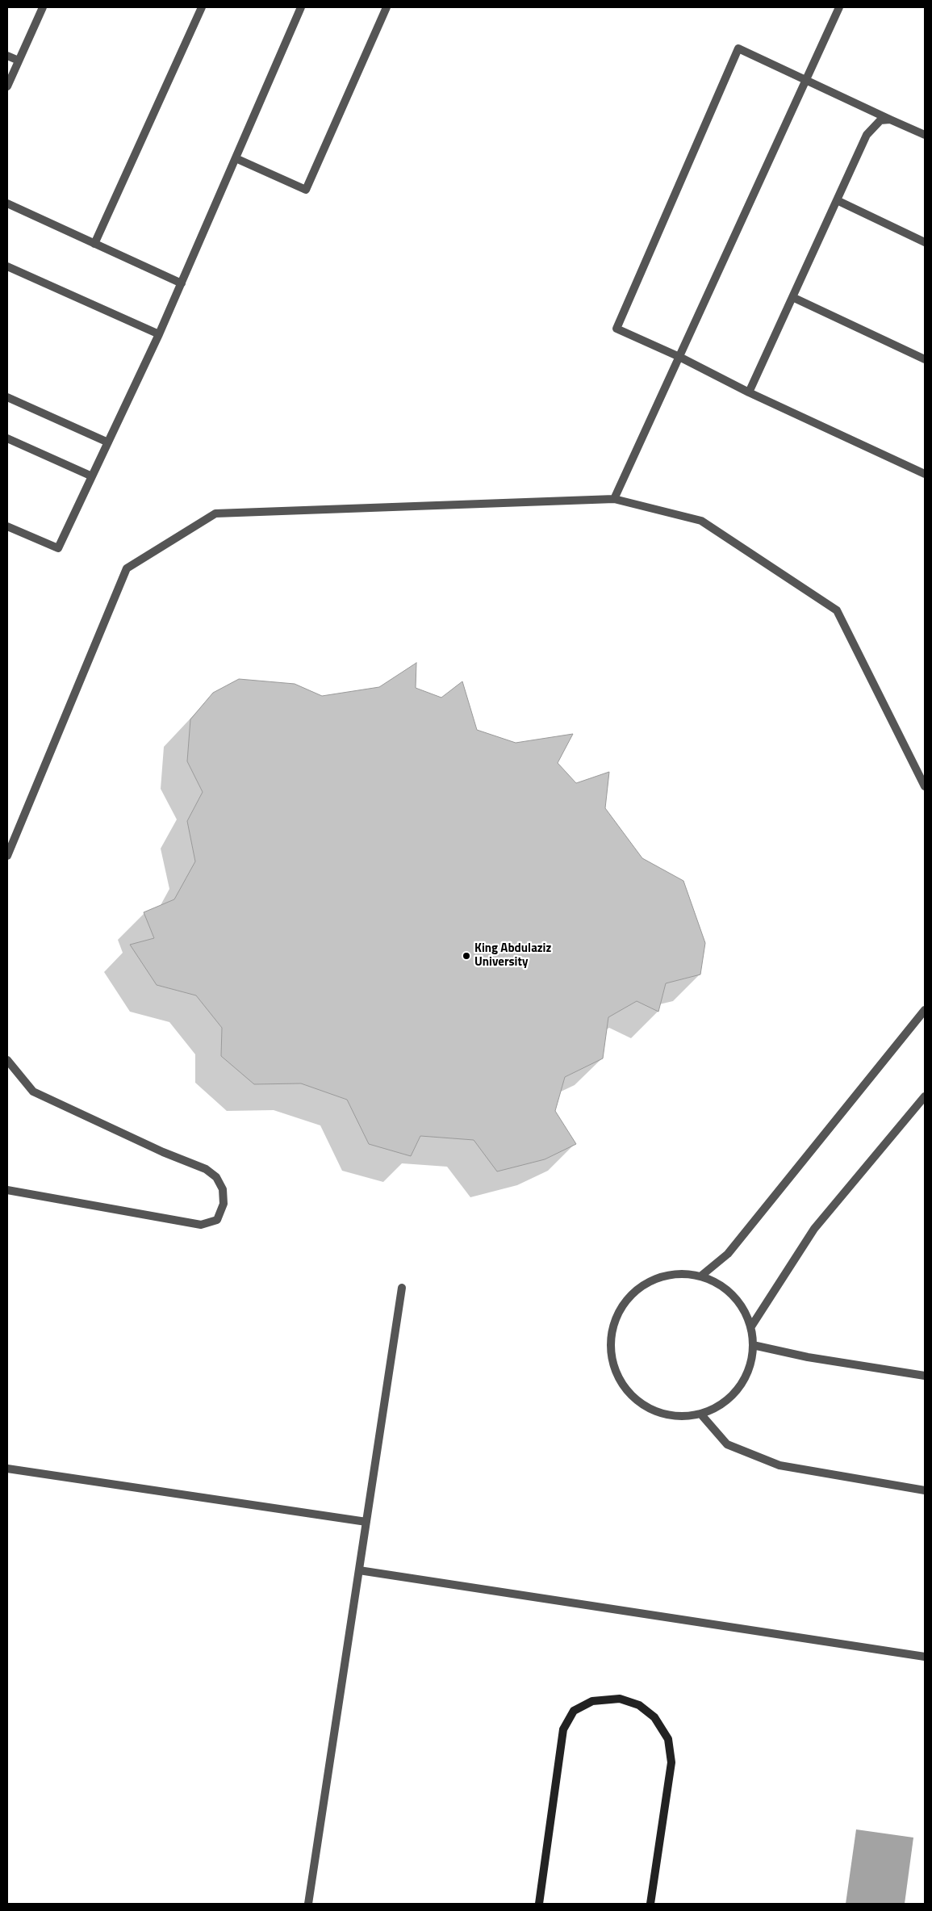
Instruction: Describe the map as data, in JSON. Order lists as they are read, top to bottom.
{
  "places": ["King Abdulaziz University"]
}
